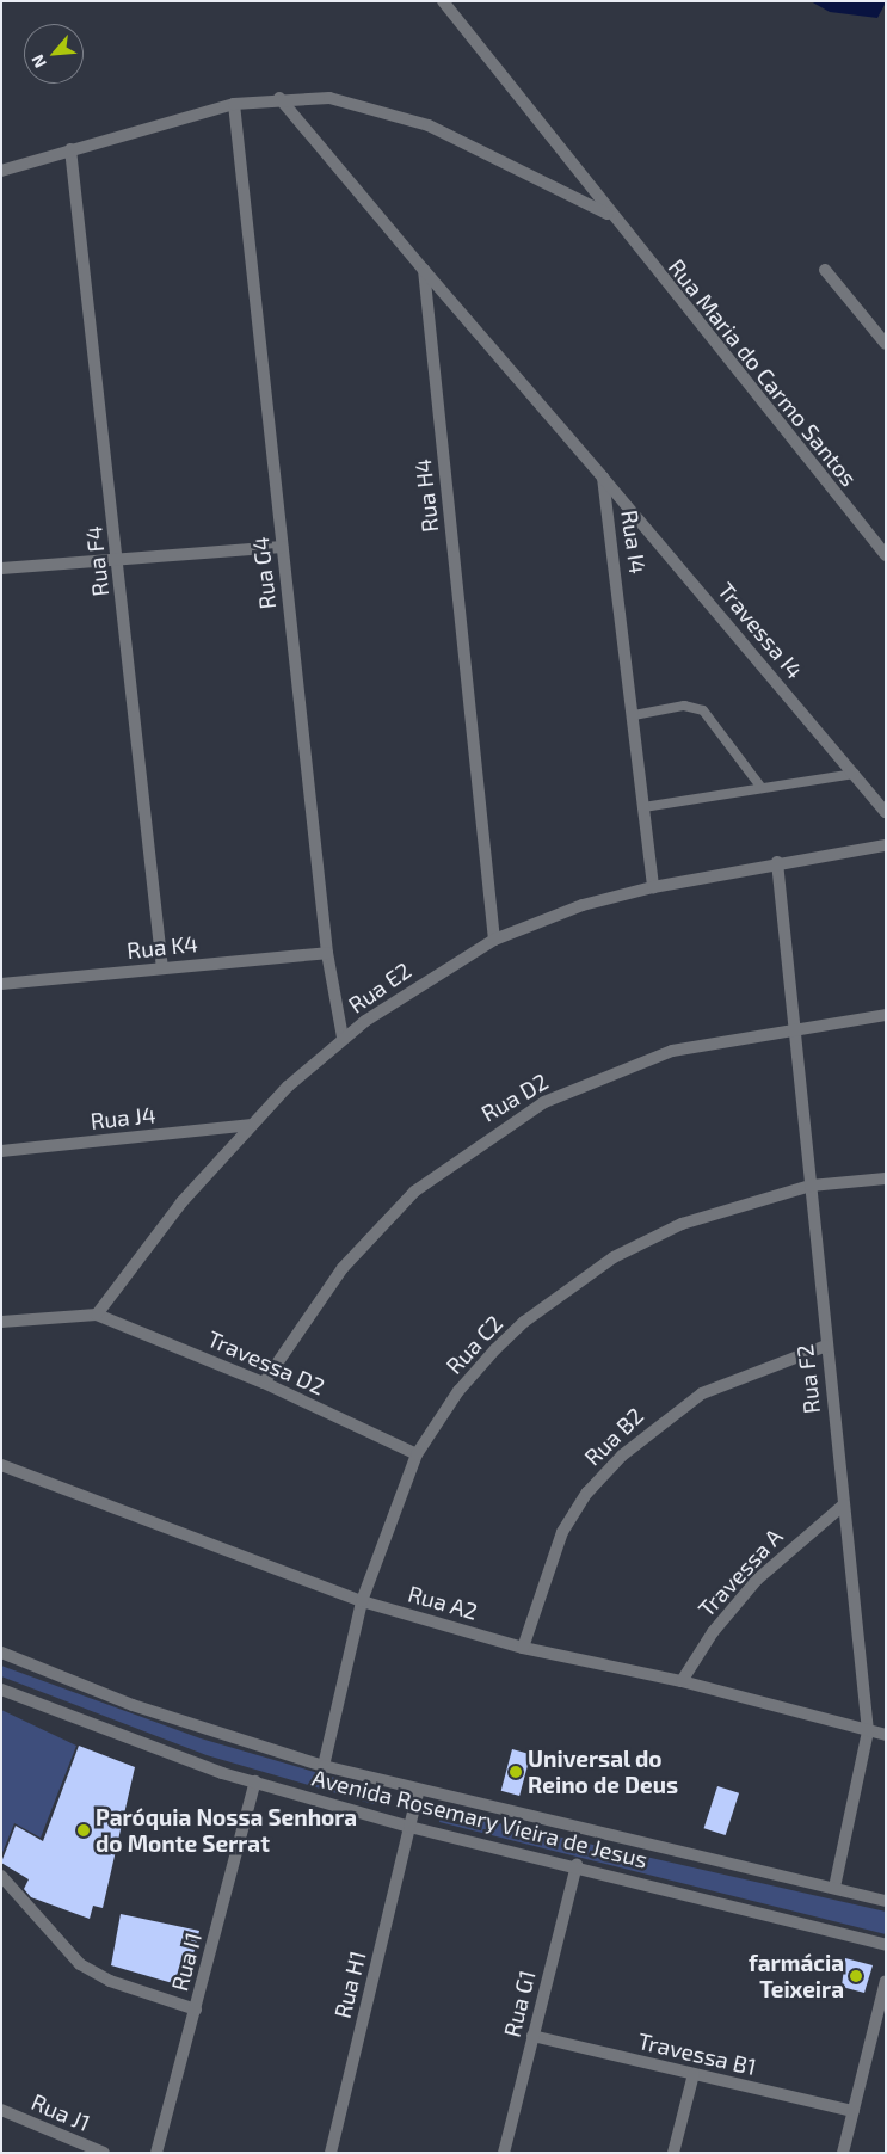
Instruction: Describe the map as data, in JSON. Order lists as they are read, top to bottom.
{
  "streets": {
    "street": [
      "Rua Maria do Carmo Santos",
      "Rua H4",
      "Rua I4",
      "Rua F4",
      "Rua G4",
      "Travessa I4",
      "Rua K4",
      "Rua E2",
      "Rua D2",
      "Rua J4",
      "Rua C2",
      "Travessa D2",
      "Rua F2",
      "Rua B2",
      "Travessa A",
      "Rua A2",
      "Avenida Rosemary Vieira de Jesus",
      "Rua I1",
      "Rua H1",
      "Rua G1",
      "Travessa B1",
      "Rua J1"
    ]
  },
  "crossings": [
    ["Rua Maria do Carmo Santos", "Rua F4"],
    ["Rua Maria do Carmo Santos", "Rua G4"],
    ["Rua H4", "Rua E2"],
    ["Rua I4", "Travessa I4"],
    ["Rua I4", "Rua E2"],
    ["Rua F4", "Rua K4"],
    ["Rua G4", "Rua K4"],
    ["Rua G4", "Rua E2"],
    ["Rua E2", "Rua J4"],
    ["Rua E2", "Travessa D2"],
    ["Rua E2", "Rua F2"],
    ["Rua D2", "Travessa D2"],
    ["Rua D2", "Rua F2"],
    ["Rua C2", "Travessa D2"],
    ["Rua C2", "Rua F2"],
    ["Rua C2", "Rua A2"],
    ["Rua C2", "Avenida Rosemary Vieira de Jesus"],
    ["Rua F2", "Rua B2"],
    ["Rua F2", "Travessa A"],
    ["Rua F2", "Rua A2"],
    ["Rua F2", "Avenida Rosemary Vieira de Jesus"],
    ["Rua B2", "Rua A2"],
    ["Travessa A", "Rua A2"],
    ["Avenida Rosemary Vieira de Jesus", "Rua I1"],
    ["Avenida Rosemary Vieira de Jesus", "Rua H1"],
    ["Avenida Rosemary Vieira de Jesus", "Rua G1"],
    ["Rua G1", "Travessa B1"]
  ],
  "places": ["Universal do Reino de Deus", "Paróquia Nossa Senhora do Monte Serrat", "farmácia Teixeira"],
  "north": "bottom left"
}
